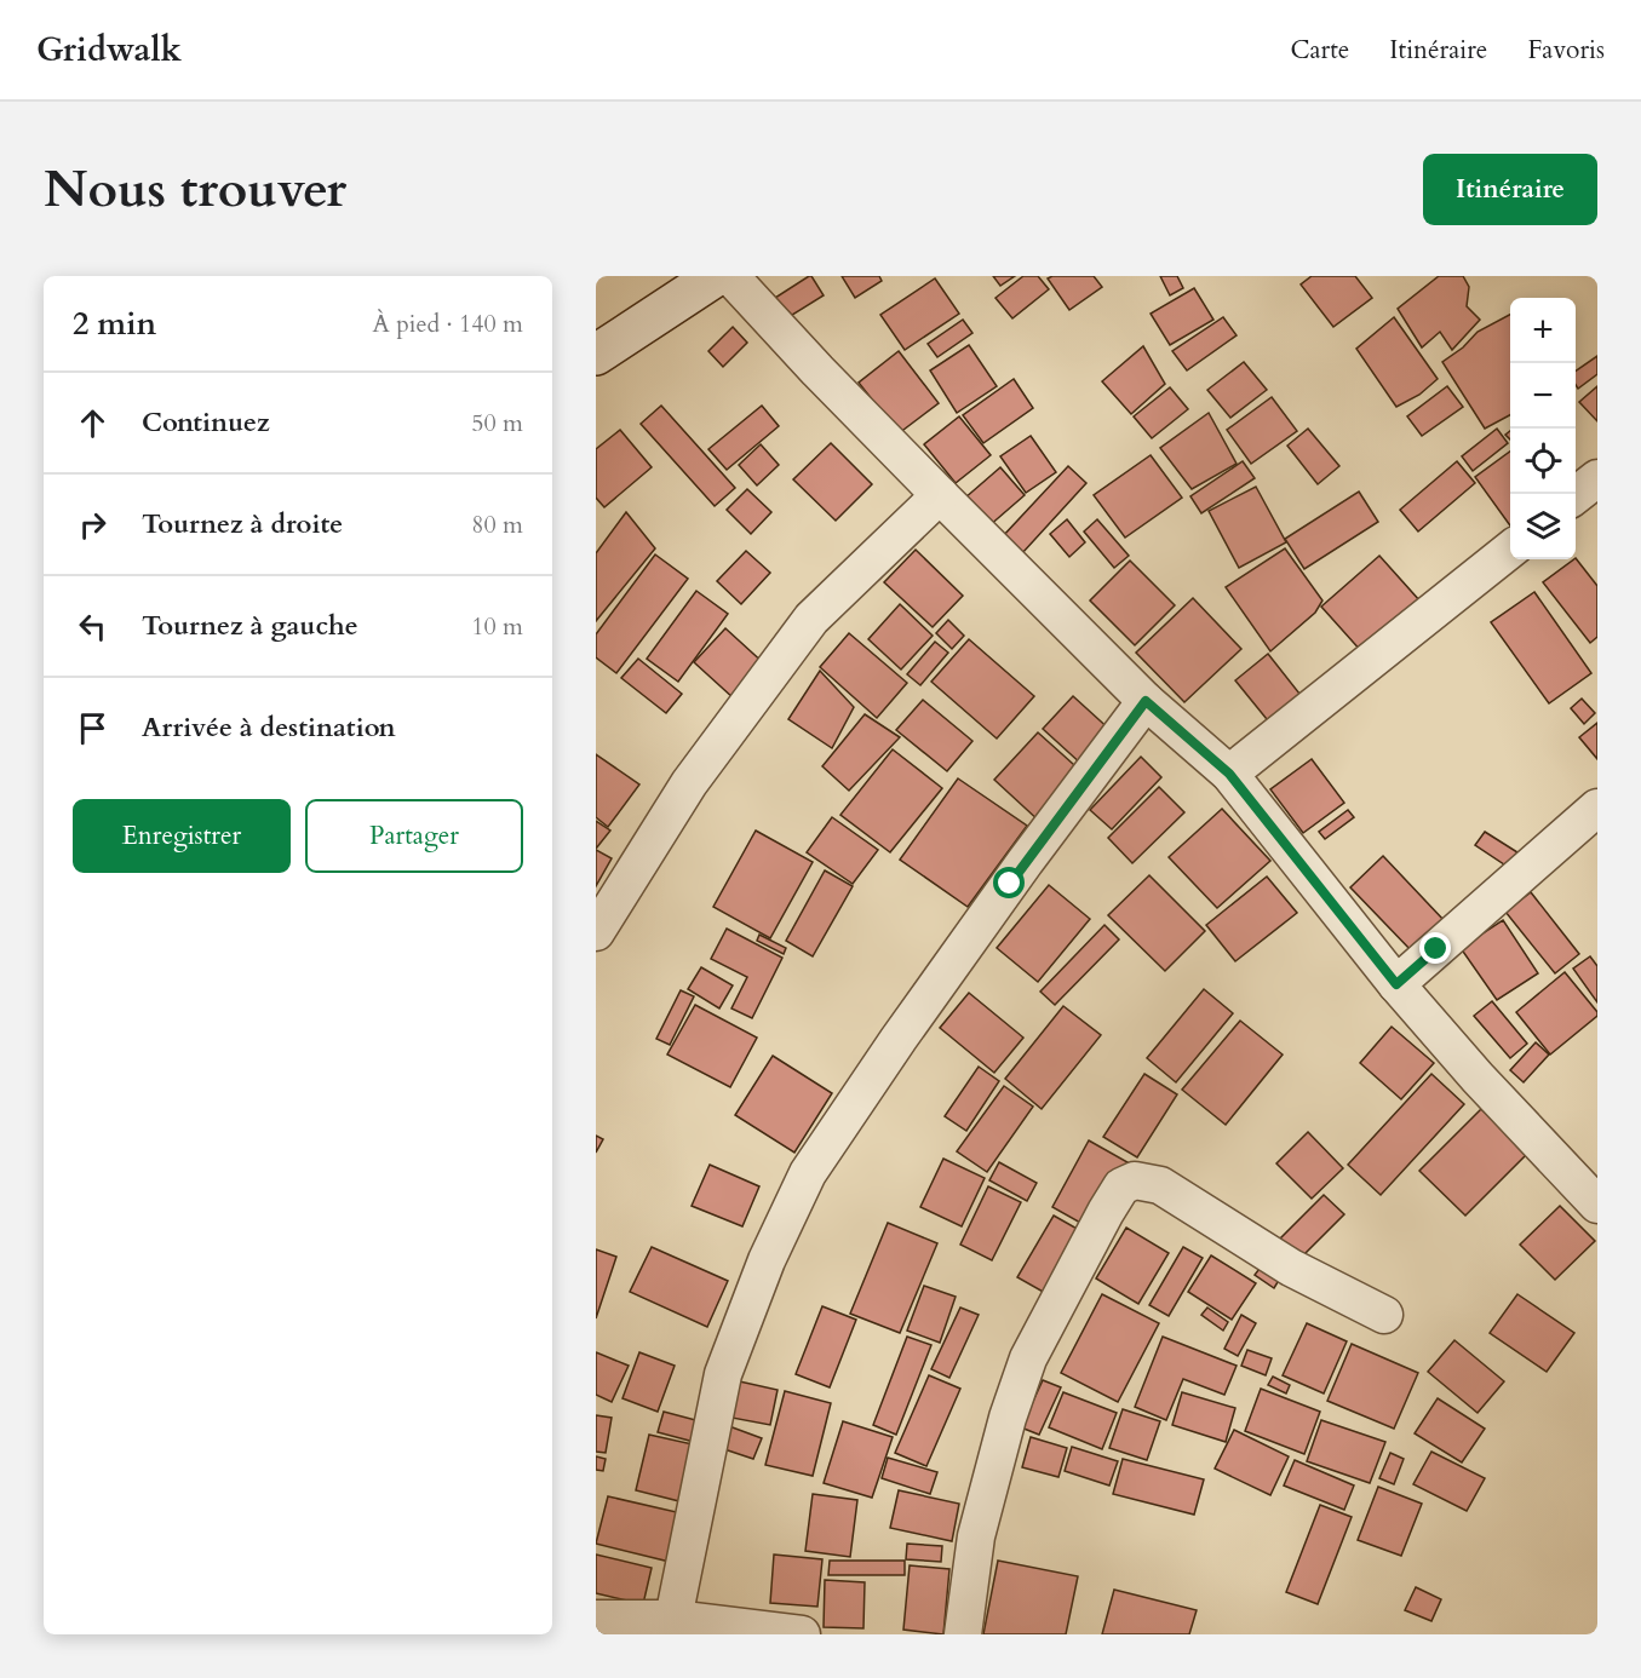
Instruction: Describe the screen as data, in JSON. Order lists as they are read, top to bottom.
{
  "page": {
    "header": "Gridwalk",
    "nav": ["Carte", "Itinéraire", "Favoris"],
    "buttons": [
      "Itinéraire",
      ["Enregistrer", "Partager"]
    ],
    "title": "Nous trouver",
    "heading": ["2 min", "À pied · 140 m"],
    "map_buttons": ["+", "−"],
    "list": [
      ["Continuez", "50 m"],
      ["Tournez à droite", "80 m"],
      ["Tournez à gauche", "10 m"],
      "Arrivée à destination"
    ]
  }
}
